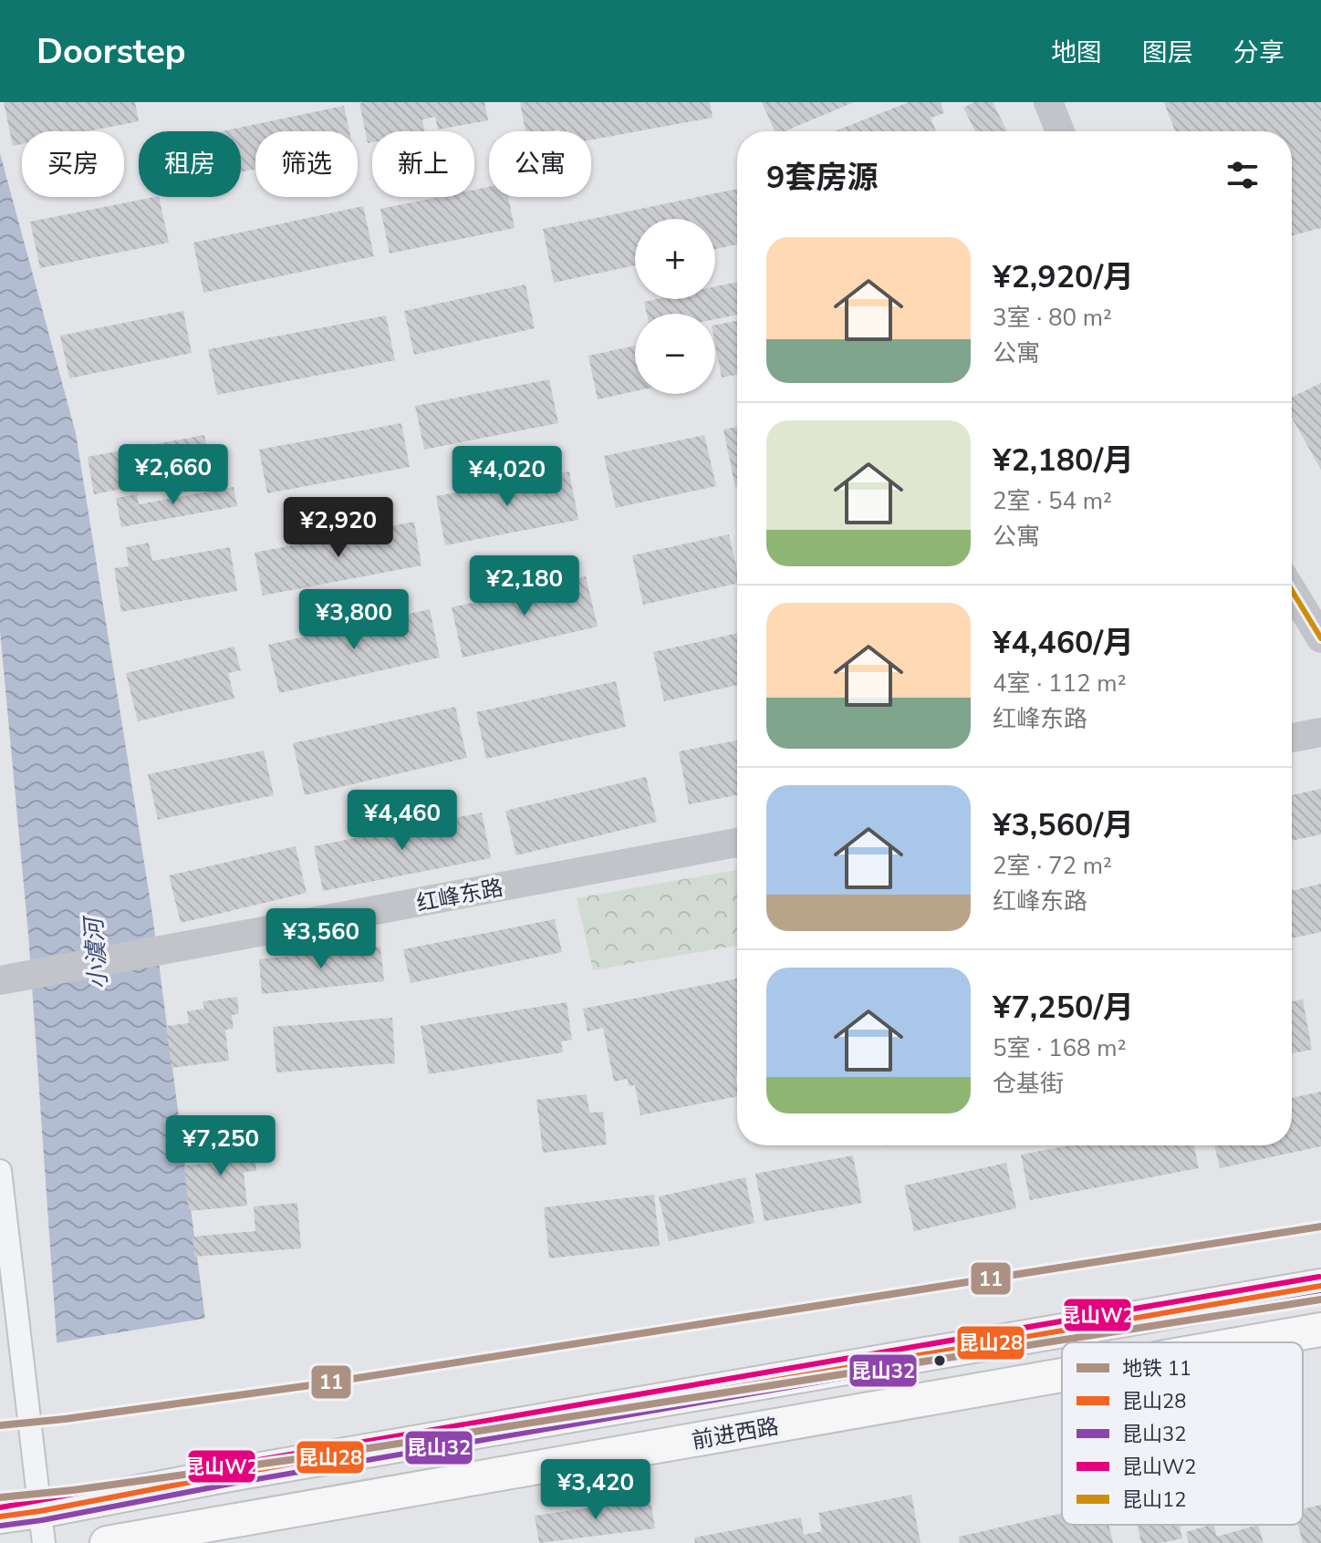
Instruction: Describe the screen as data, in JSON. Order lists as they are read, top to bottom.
{
  "streets": {
    "main road": ["前进西路"],
    "street": ["红峰东路"]
  },
  "water": ["小澞河"],
  "lines": [
    "transit line 昆山12",
    "metro line 11",
    "transit line 昆山W2",
    "transit line 昆山28",
    "transit line 昆山32"
  ],
  "legend": [
    "地铁 11",
    "昆山28",
    "昆山32",
    "昆山W2",
    "昆山12"
  ],
  "page": {
    "header": "Doorstep",
    "nav": ["地图", "图层", "分享"],
    "chip": [
      "买房",
      "租房",
      "筛选",
      "新上",
      "公寓"
    ],
    "heading": "9套房源",
    "map_buttons": ["+", "−"],
    "list": [
      {
        "name": "¥2,920/月",
        "note": "3室 · 80 m² · 公寓"
      },
      {
        "name": "¥2,180/月",
        "note": "2室 · 54 m² · 公寓"
      },
      {
        "name": "¥4,460/月",
        "note": "4室 · 112 m² · 红峰东路"
      },
      {
        "name": "¥3,560/月",
        "note": "2室 · 72 m² · 红峰东路"
      },
      {
        "name": "¥7,250/月",
        "note": "5室 · 168 m² · 仓基街"
      }
    ],
    "price": [
      "¥2,660",
      "¥4,020",
      "¥2,920",
      "¥2,180",
      "¥3,800",
      "¥4,460",
      "¥3,560",
      "¥7,250",
      "¥3,420"
    ]
  }
}
